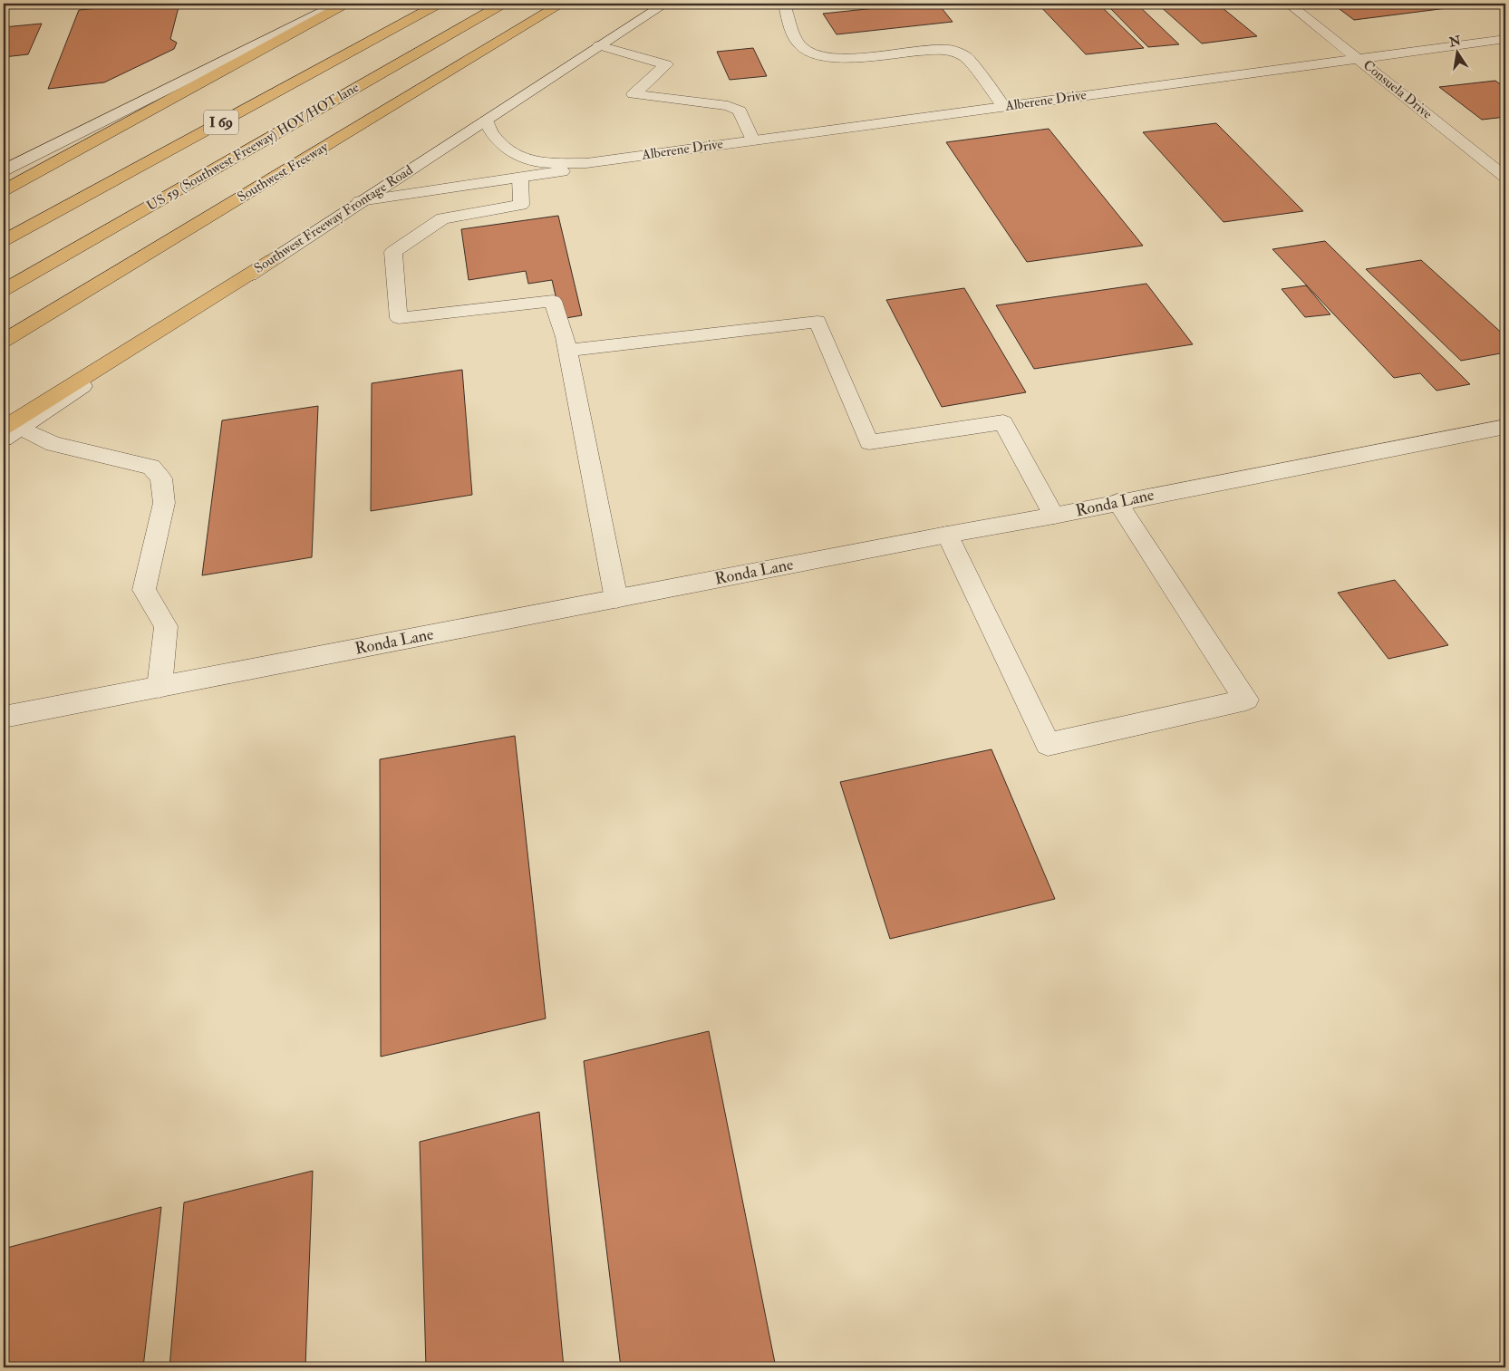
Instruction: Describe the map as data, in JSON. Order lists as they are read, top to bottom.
{
  "streets": {
    "highway": ["I 69", "US 59 (Southwest Freeway) HOV/HOT lane", "Southwest Freeway"],
    "street": [
      "Consuela Drive",
      "Alberene Drive",
      "Southwest Freeway Frontage Road",
      "Ronda Lane"
    ]
  },
  "crossings": [
    ["Consuela Drive", "Alberene Drive"],
    ["Alberene Drive", "Southwest Freeway Frontage Road"]
  ],
  "north": "top"
}
